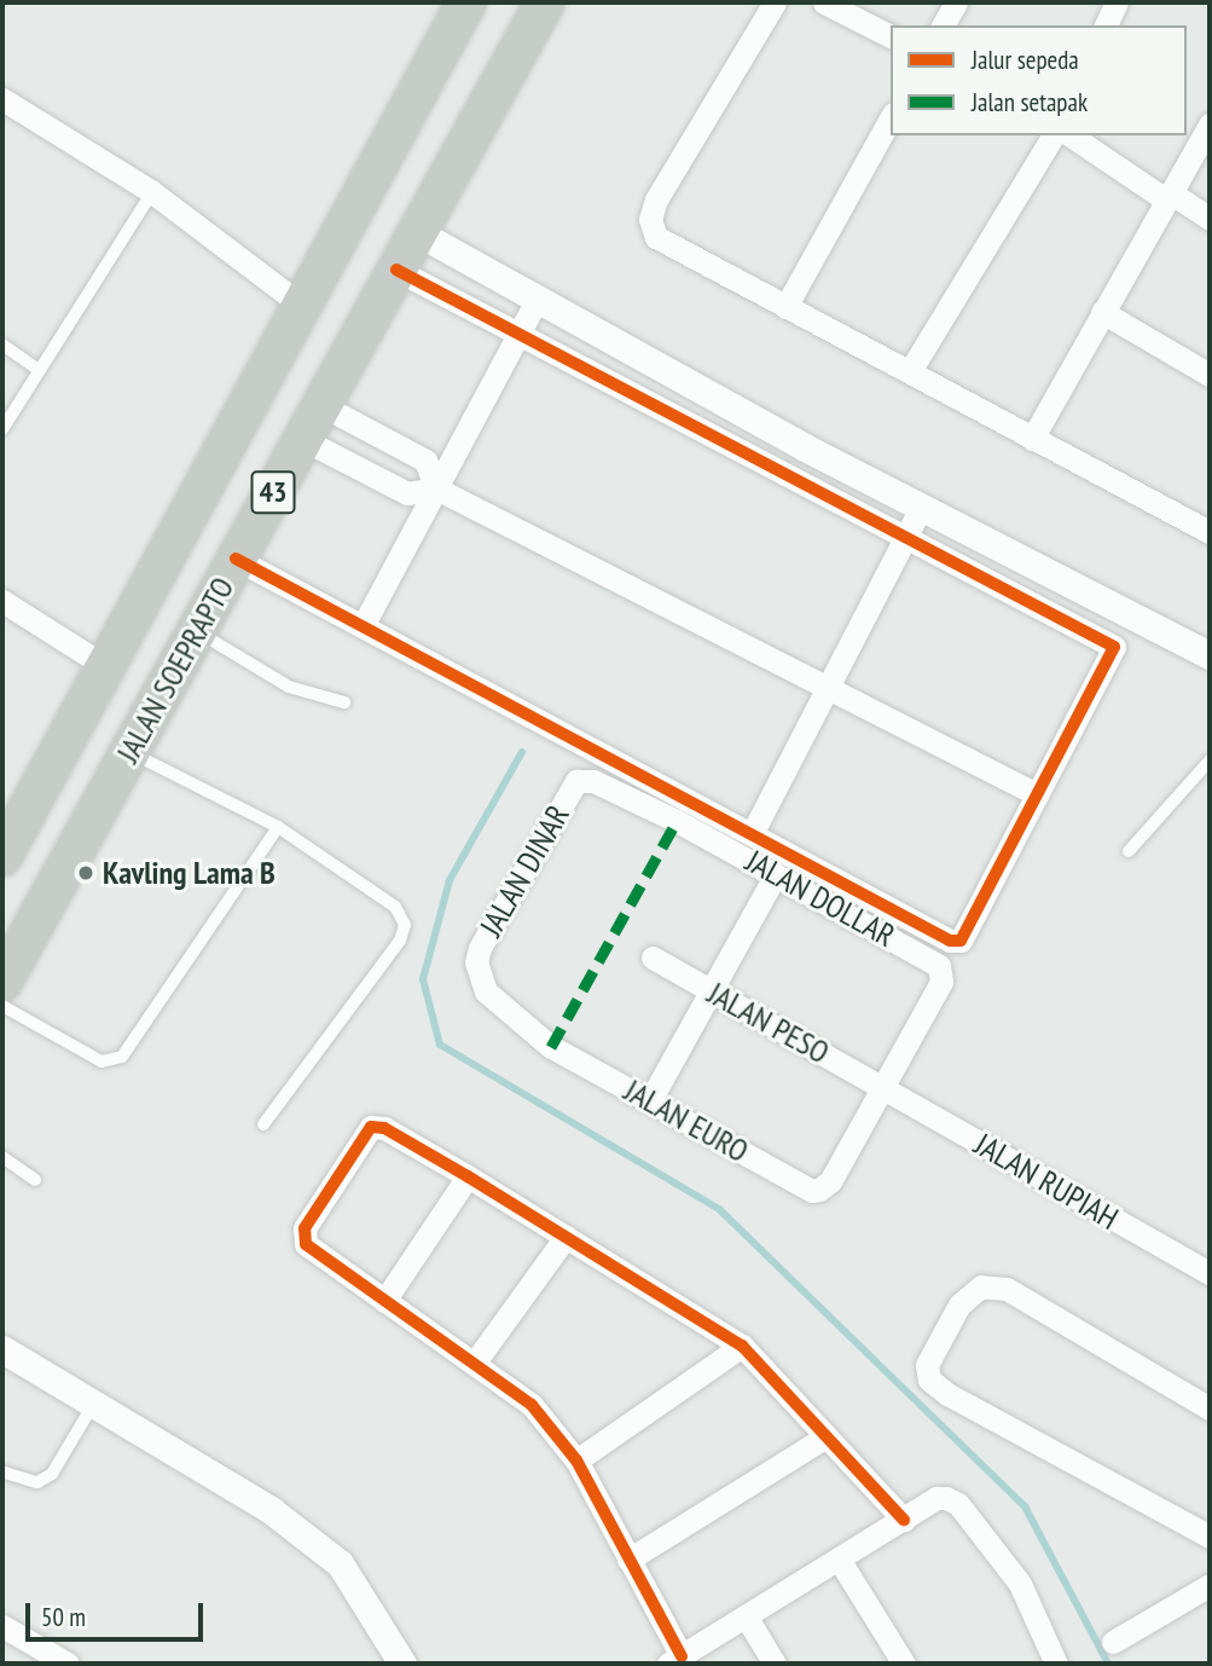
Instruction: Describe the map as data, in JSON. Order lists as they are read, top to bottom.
{
  "streets": {
    "highway": ["43", "JALAN SOEPRAPTO"],
    "street": [
      "JALAN DINAR",
      "JALAN DOLLAR",
      "JALAN PESO",
      "JALAN EURO",
      "JALAN RUPIAH"
    ]
  },
  "crossings": [
    ["JALAN DINAR", "JALAN DOLLAR"],
    ["JALAN DINAR", "JALAN EURO"],
    ["JALAN DOLLAR", "JALAN PESO"],
    ["JALAN DOLLAR", "JALAN EURO"],
    ["JALAN DOLLAR", "JALAN RUPIAH"],
    ["JALAN PESO", "JALAN EURO"],
    ["JALAN PESO", "JALAN RUPIAH"],
    ["JALAN EURO", "JALAN RUPIAH"]
  ],
  "places": ["Kavling Lama B"],
  "legend": ["Jalur sepeda", "Jalan setapak"],
  "scale_bar": "50 m"
}
